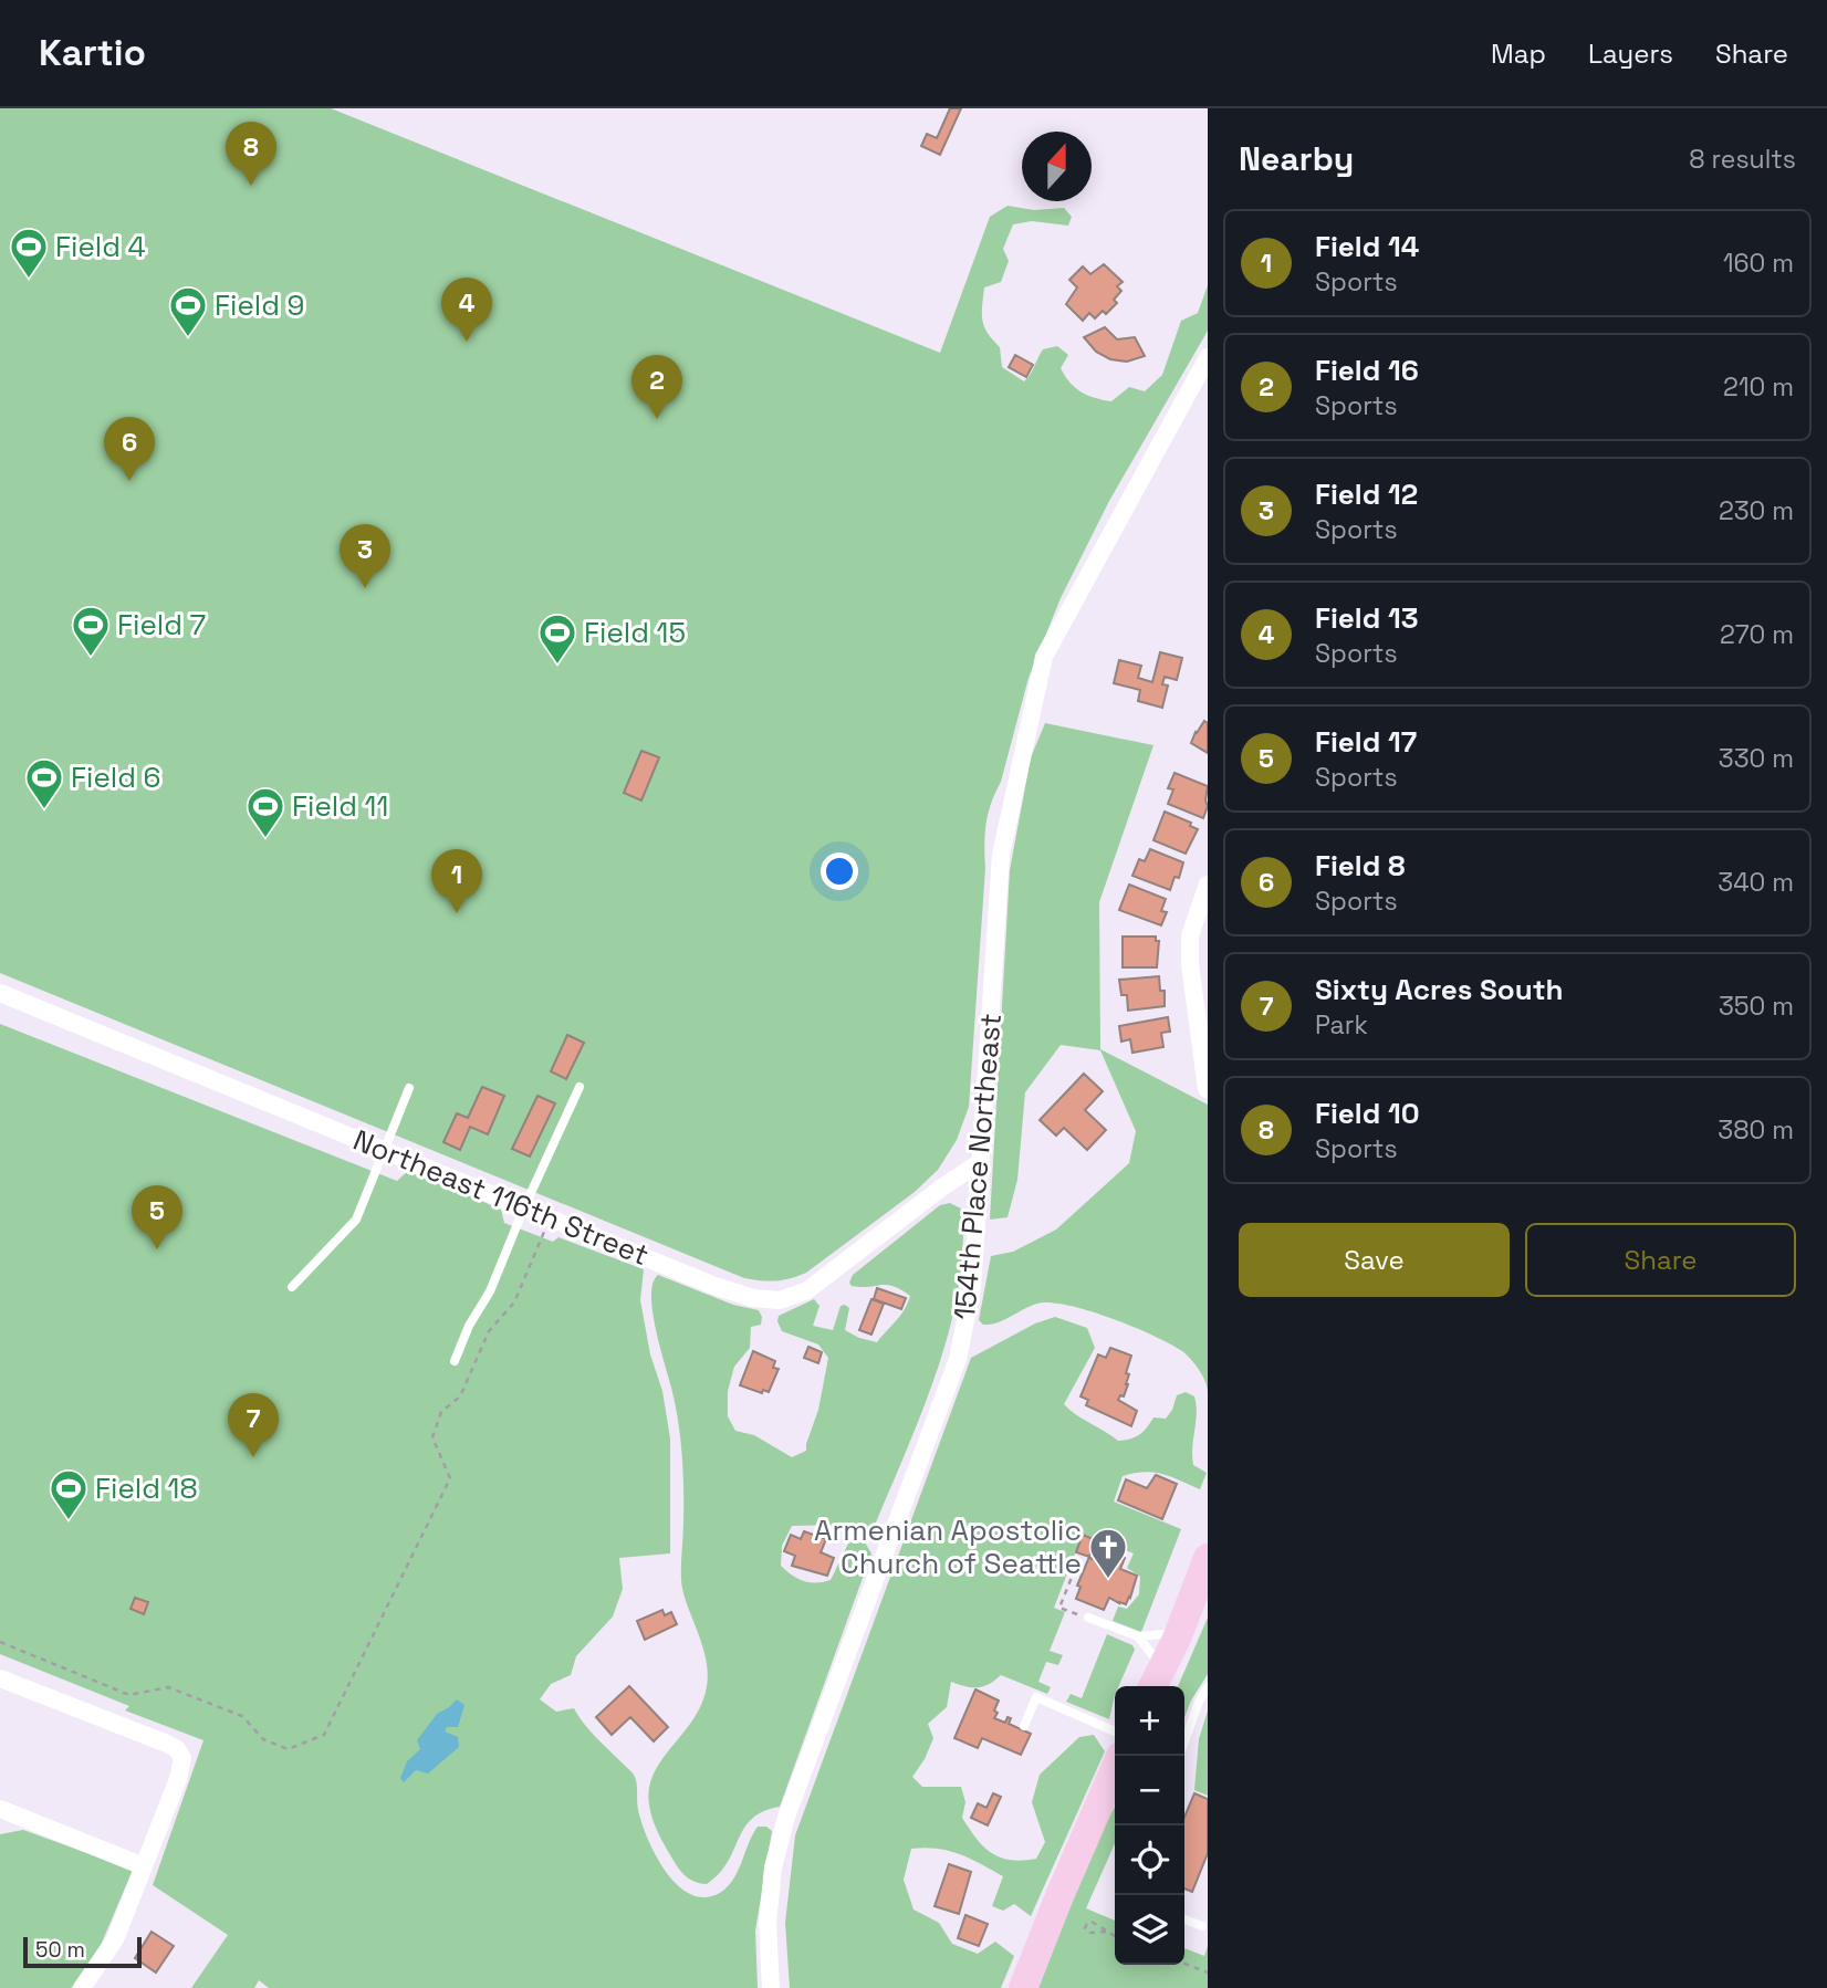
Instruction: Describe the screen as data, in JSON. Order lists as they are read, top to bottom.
{
  "streets": {
    "street": ["154th Place Northeast", "Northeast 116th Street"]
  },
  "crossings": [
    ["154th Place Northeast", "Northeast 116th Street"]
  ],
  "places": {
    "sports": [
      "Field 4",
      "Field 9",
      "Field 7",
      "Field 15",
      "Field 6",
      "Field 11",
      "Field 18"
    ],
    "church": ["Armenian Apostolic Church of Seattle"]
  },
  "scale_bar": "50 m",
  "north": "top",
  "page": {
    "header": "Kartio",
    "nav": ["Map", "Layers", "Share"],
    "heading": ["Nearby", "8 results"],
    "pins": [
      "8",
      "4",
      "2",
      "6",
      "3",
      "1",
      "5",
      "7"
    ],
    "list": [
      {
        "mark": "1",
        "name": "Field 14",
        "note": "Sports",
        "value": "160 m"
      },
      {
        "mark": "2",
        "name": "Field 16",
        "note": "Sports",
        "value": "210 m"
      },
      {
        "mark": "3",
        "name": "Field 12",
        "note": "Sports",
        "value": "230 m"
      },
      {
        "mark": "4",
        "name": "Field 13",
        "note": "Sports",
        "value": "270 m"
      },
      {
        "mark": "5",
        "name": "Field 17",
        "note": "Sports",
        "value": "330 m"
      },
      {
        "mark": "6",
        "name": "Field 8",
        "note": "Sports",
        "value": "340 m"
      },
      {
        "mark": "7",
        "name": "Sixty Acres South",
        "note": "Park",
        "value": "350 m"
      },
      {
        "mark": "8",
        "name": "Field 10",
        "note": "Sports",
        "value": "380 m"
      }
    ],
    "buttons": ["Save", "Share"],
    "map_buttons": ["+", "−"],
    "scale": "50 m"
  }
}
